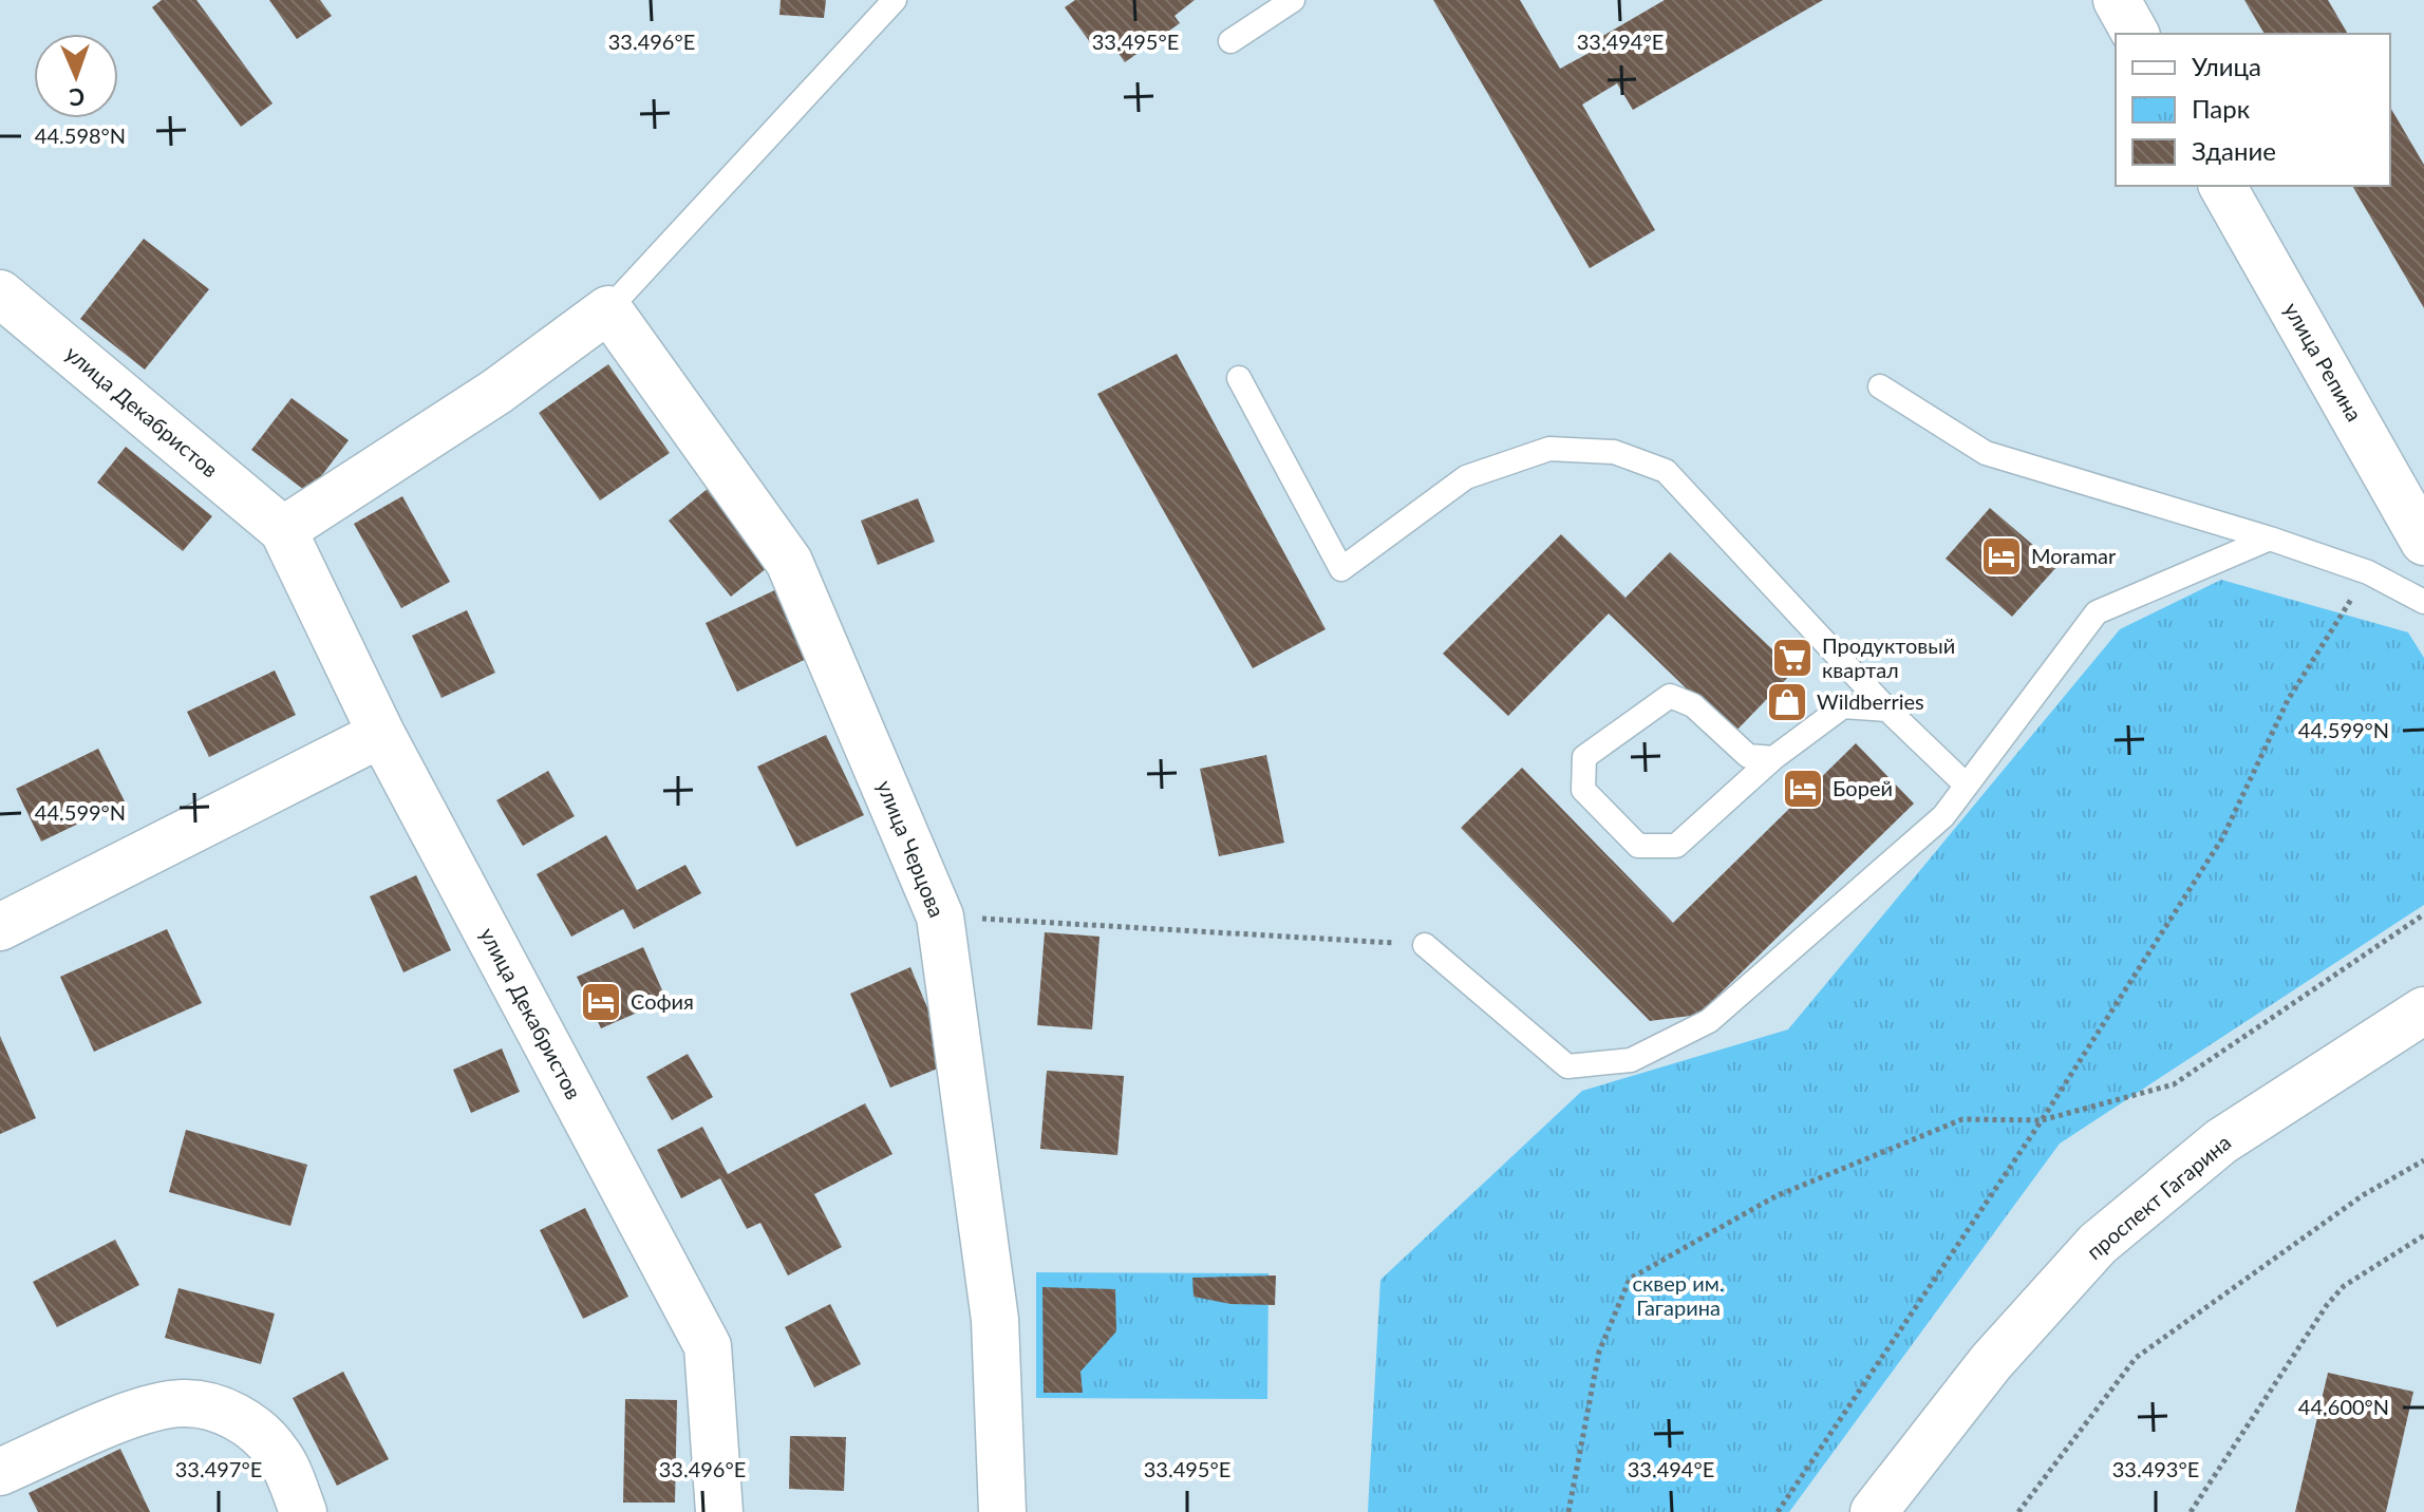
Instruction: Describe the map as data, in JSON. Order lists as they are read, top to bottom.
{
  "streets": {
    "street": [
      "улица Репина",
      "улица Декабристов",
      "улица Черцова",
      "проспект Гагарина"
    ]
  },
  "parks": ["сквер им. Гагарина"],
  "places": {
    "hotel": ["Moramar", "Борей", "София"],
    "supermarket": ["Продуктовый квартал"],
    "shop": ["Wildberries"]
  },
  "legend": ["Улица", "Парк", "Здание"],
  "north": "bottom",
  "coordinates": [
    "33.496°E",
    "33.495°E",
    "33.494°E",
    "44.598°N",
    "44.599°N",
    "44.600°N",
    "33.497°E",
    "33.493°E"
  ]
}
